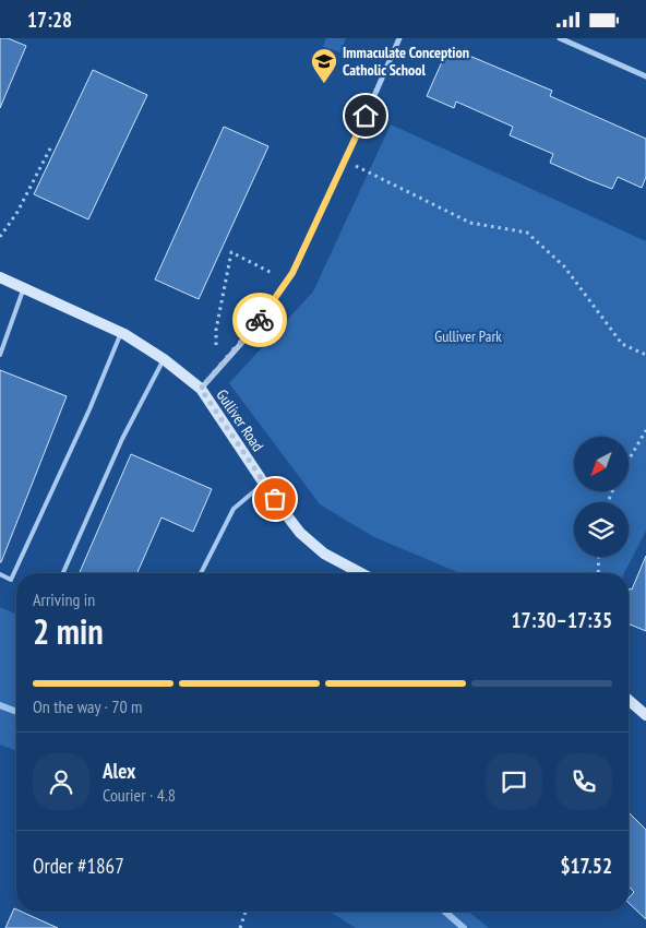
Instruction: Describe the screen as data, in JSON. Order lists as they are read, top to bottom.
{
  "streets": {
    "street": ["Gulliver Road"]
  },
  "parks": ["Gulliver Park"],
  "places": {
    "school or university": ["Immaculate Conception Catholic School"]
  },
  "north": "bottom left",
  "page": {
    "status": "17:28",
    "heading": ["2 min", "Arriving in", "17:30–17:35"],
    "panel": [
      "Alex",
      "Courier · 4.8",
      "Order #1867",
      "$17.52"
    ],
    "bar": "On the way · 70 m"
  }
}
